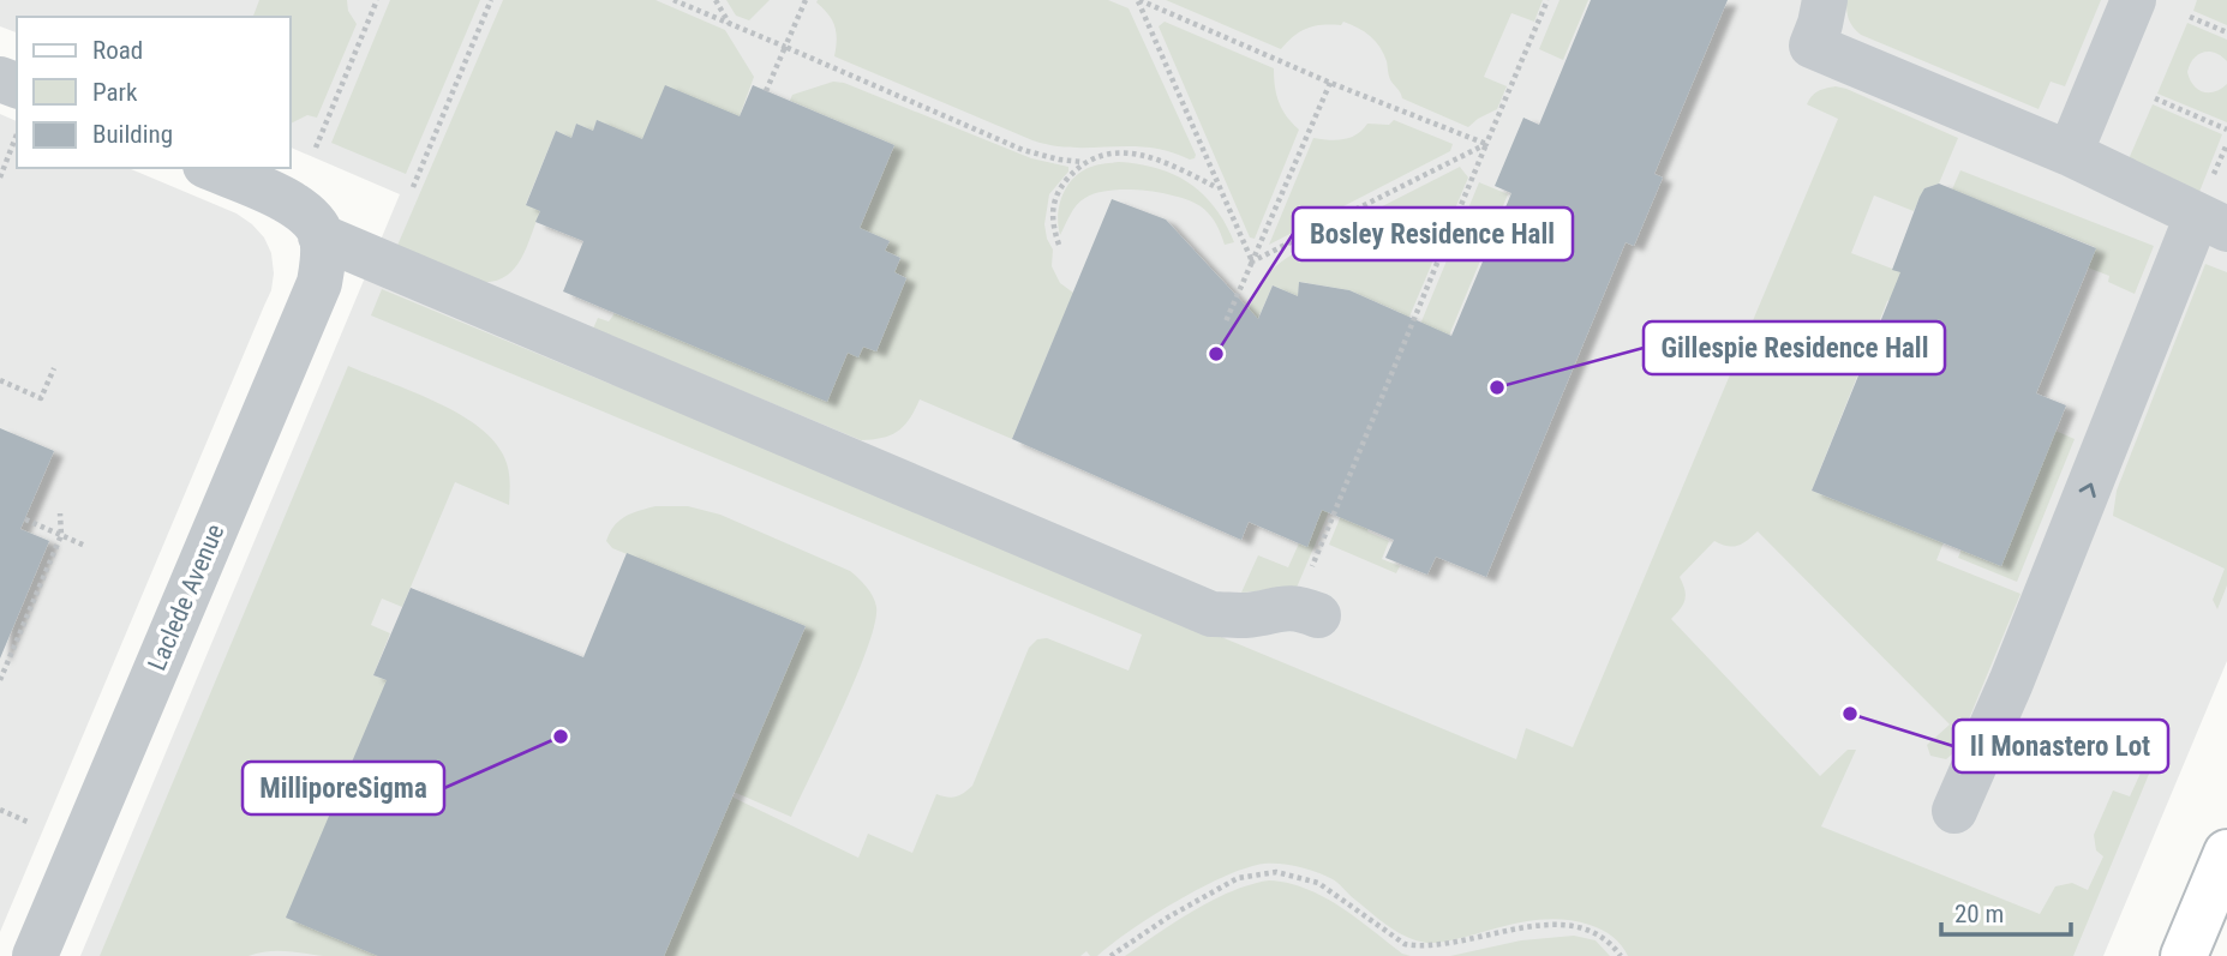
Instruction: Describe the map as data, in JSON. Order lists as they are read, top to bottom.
{
  "streets": {
    "street": ["Laclede Avenue"]
  },
  "places": [
    "Bosley Residence Hall",
    "Gillespie Residence Hall",
    "Il Monastero Lot",
    "MilliporeSigma"
  ],
  "legend": ["Road", "Park", "Building"],
  "scale_bar": "20 m"
}
